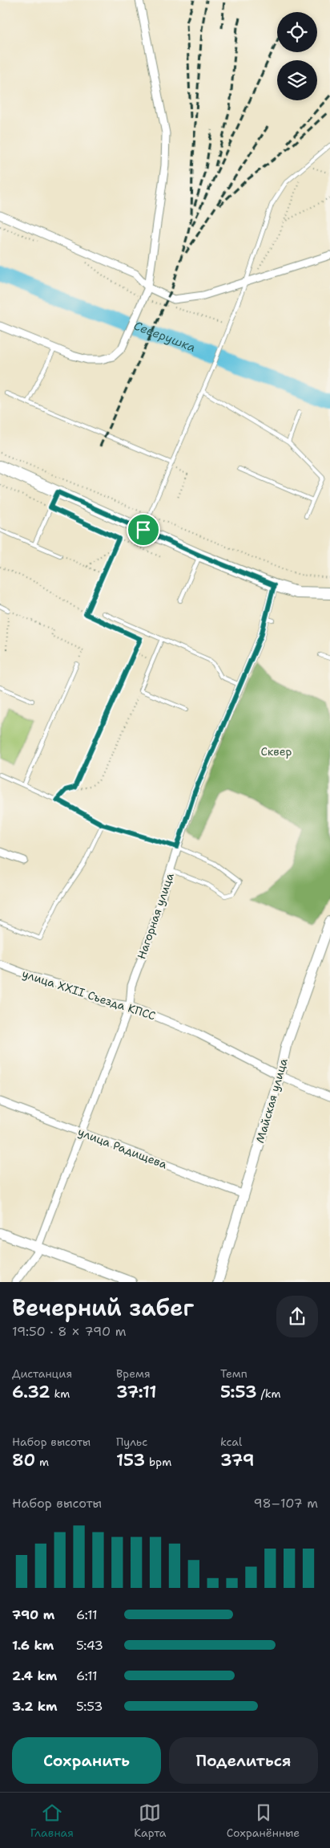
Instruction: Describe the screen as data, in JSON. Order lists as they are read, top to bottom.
{
  "streets": {
    "street": [
      "Нагорная улица",
      "улица XXII Съезда КПСС",
      "Майская улица",
      "улица Радищева"
    ]
  },
  "crossings": [
    ["Нагорная улица", "улица XXII Съезда КПСС"],
    ["Нагорная улица", "улица Радищева"],
    ["улица XXII Съезда КПСС", "Майская улица"],
    ["Майская улица", "улица Радищева"]
  ],
  "water": ["Северушка"],
  "parks": ["Сквер"],
  "page": {
    "heading": ["Вечерний забег", "19:50 · 8 × 790 m"],
    "stats": [
      ["Дистанция", "6.32 km"],
      ["Время", "37:11"],
      ["Темп", "5:53 /km"],
      ["Набор высоты", "80 m"],
      ["Пульс", "153 bpm"],
      ["kcal", "379"]
    ],
    "chart": ["Набор высоты", "98–107 m"],
    "list": [
      {
        "name": "790 m",
        "note": "6:11"
      },
      {
        "name": "1.6 km",
        "note": "5:43"
      },
      {
        "name": "2.4 km",
        "note": "6:11"
      },
      {
        "name": "3.2 km",
        "note": "5:53"
      }
    ],
    "buttons": ["Сохранить", "Поделиться"],
    "tabs": ["Главная", "Карта", "Сохранённые"]
  }
}
